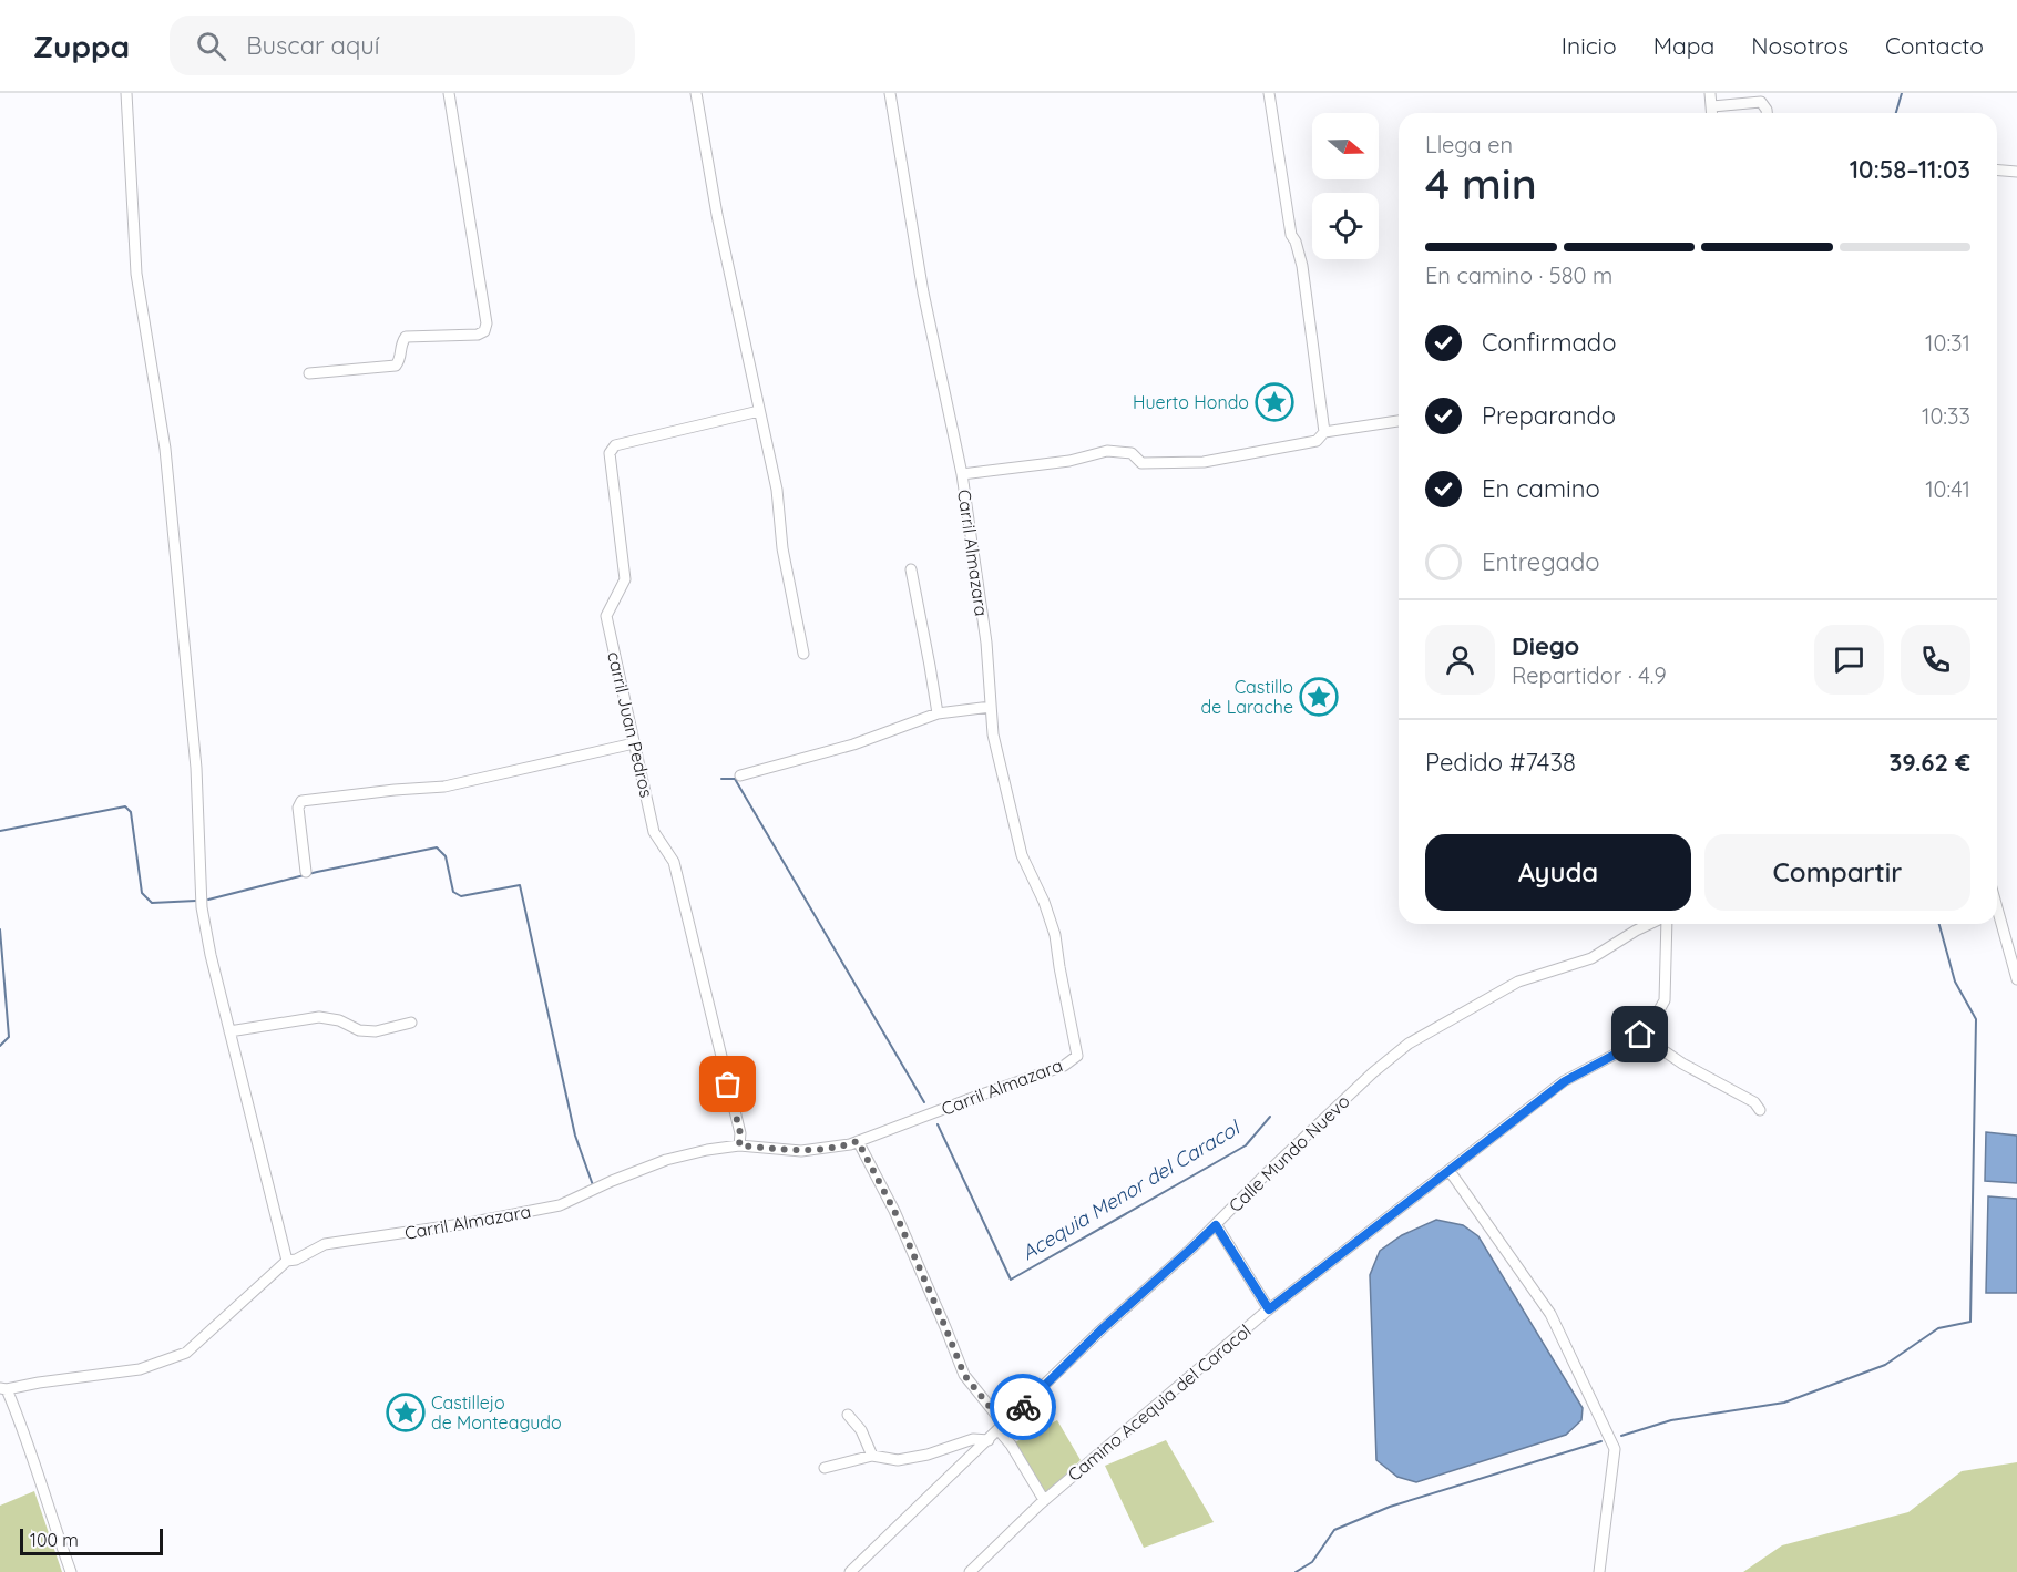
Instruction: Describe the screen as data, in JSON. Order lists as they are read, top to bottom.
{
  "streets": {
    "street": [
      "Carril Almazara",
      "carril Juan Pedros",
      "Calle Mundo Nuevo",
      "Camino Acequia del Caracol"
    ]
  },
  "crossings": [
    ["Carril Almazara", "carril Juan Pedros"]
  ],
  "water": ["Acequia Menor del Caracol"],
  "places": {
    "place": ["Huerto Hondo", "Castillo de Larache", "Castillejo de Monteagudo"]
  },
  "scale_bar": "100 m",
  "north": "right",
  "page": {
    "header": "Zuppa",
    "search": "Buscar aquí",
    "nav": [
      "Inicio",
      "Mapa",
      "Nosotros",
      "Contacto"
    ],
    "heading": ["4 min", "Llega en", "10:58–11:03"],
    "panel": [
      "Diego",
      "Repartidor · 4.9",
      "Pedido #7438",
      "39.62 €"
    ],
    "bar": "En camino · 580 m",
    "list": [
      ["Confirmado", "10:31"],
      ["Preparando", "10:33"],
      ["En camino", "10:41"],
      "Entregado"
    ],
    "buttons": ["Ayuda", "Compartir"],
    "scale": "100 m"
  }
}
